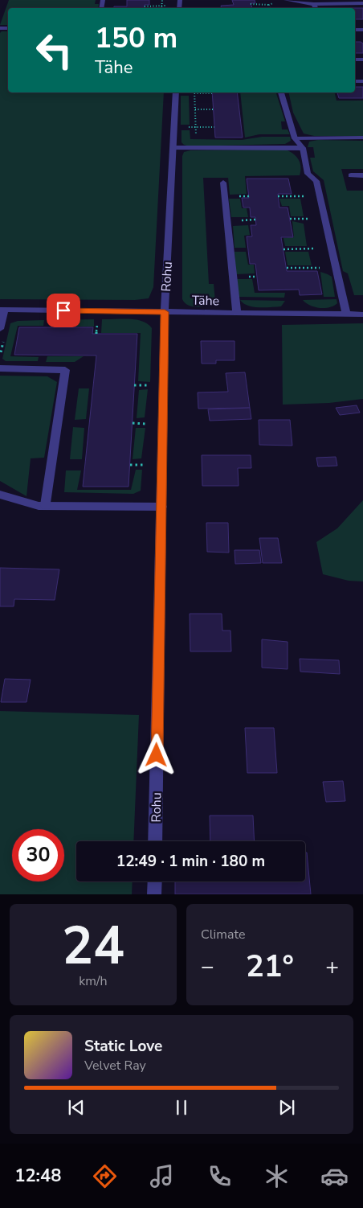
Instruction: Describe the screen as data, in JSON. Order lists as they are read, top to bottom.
{
  "streets": {
    "street": ["Rohu", "Tähe"]
  },
  "crossings": [
    ["Rohu", "Tähe"]
  ],
  "page": {
    "turn": ["150 m", "Tähe"],
    "limit": "30",
    "trip": "12:49 · 1 min · 180 m",
    "tile": [
      ["24", "km/h"],
      "Climate"
    ],
    "heat": ["−", "21°", "+"],
    "song": ["Static Love", "Velvet Ray"],
    "tabs": "12:48"
  }
}
